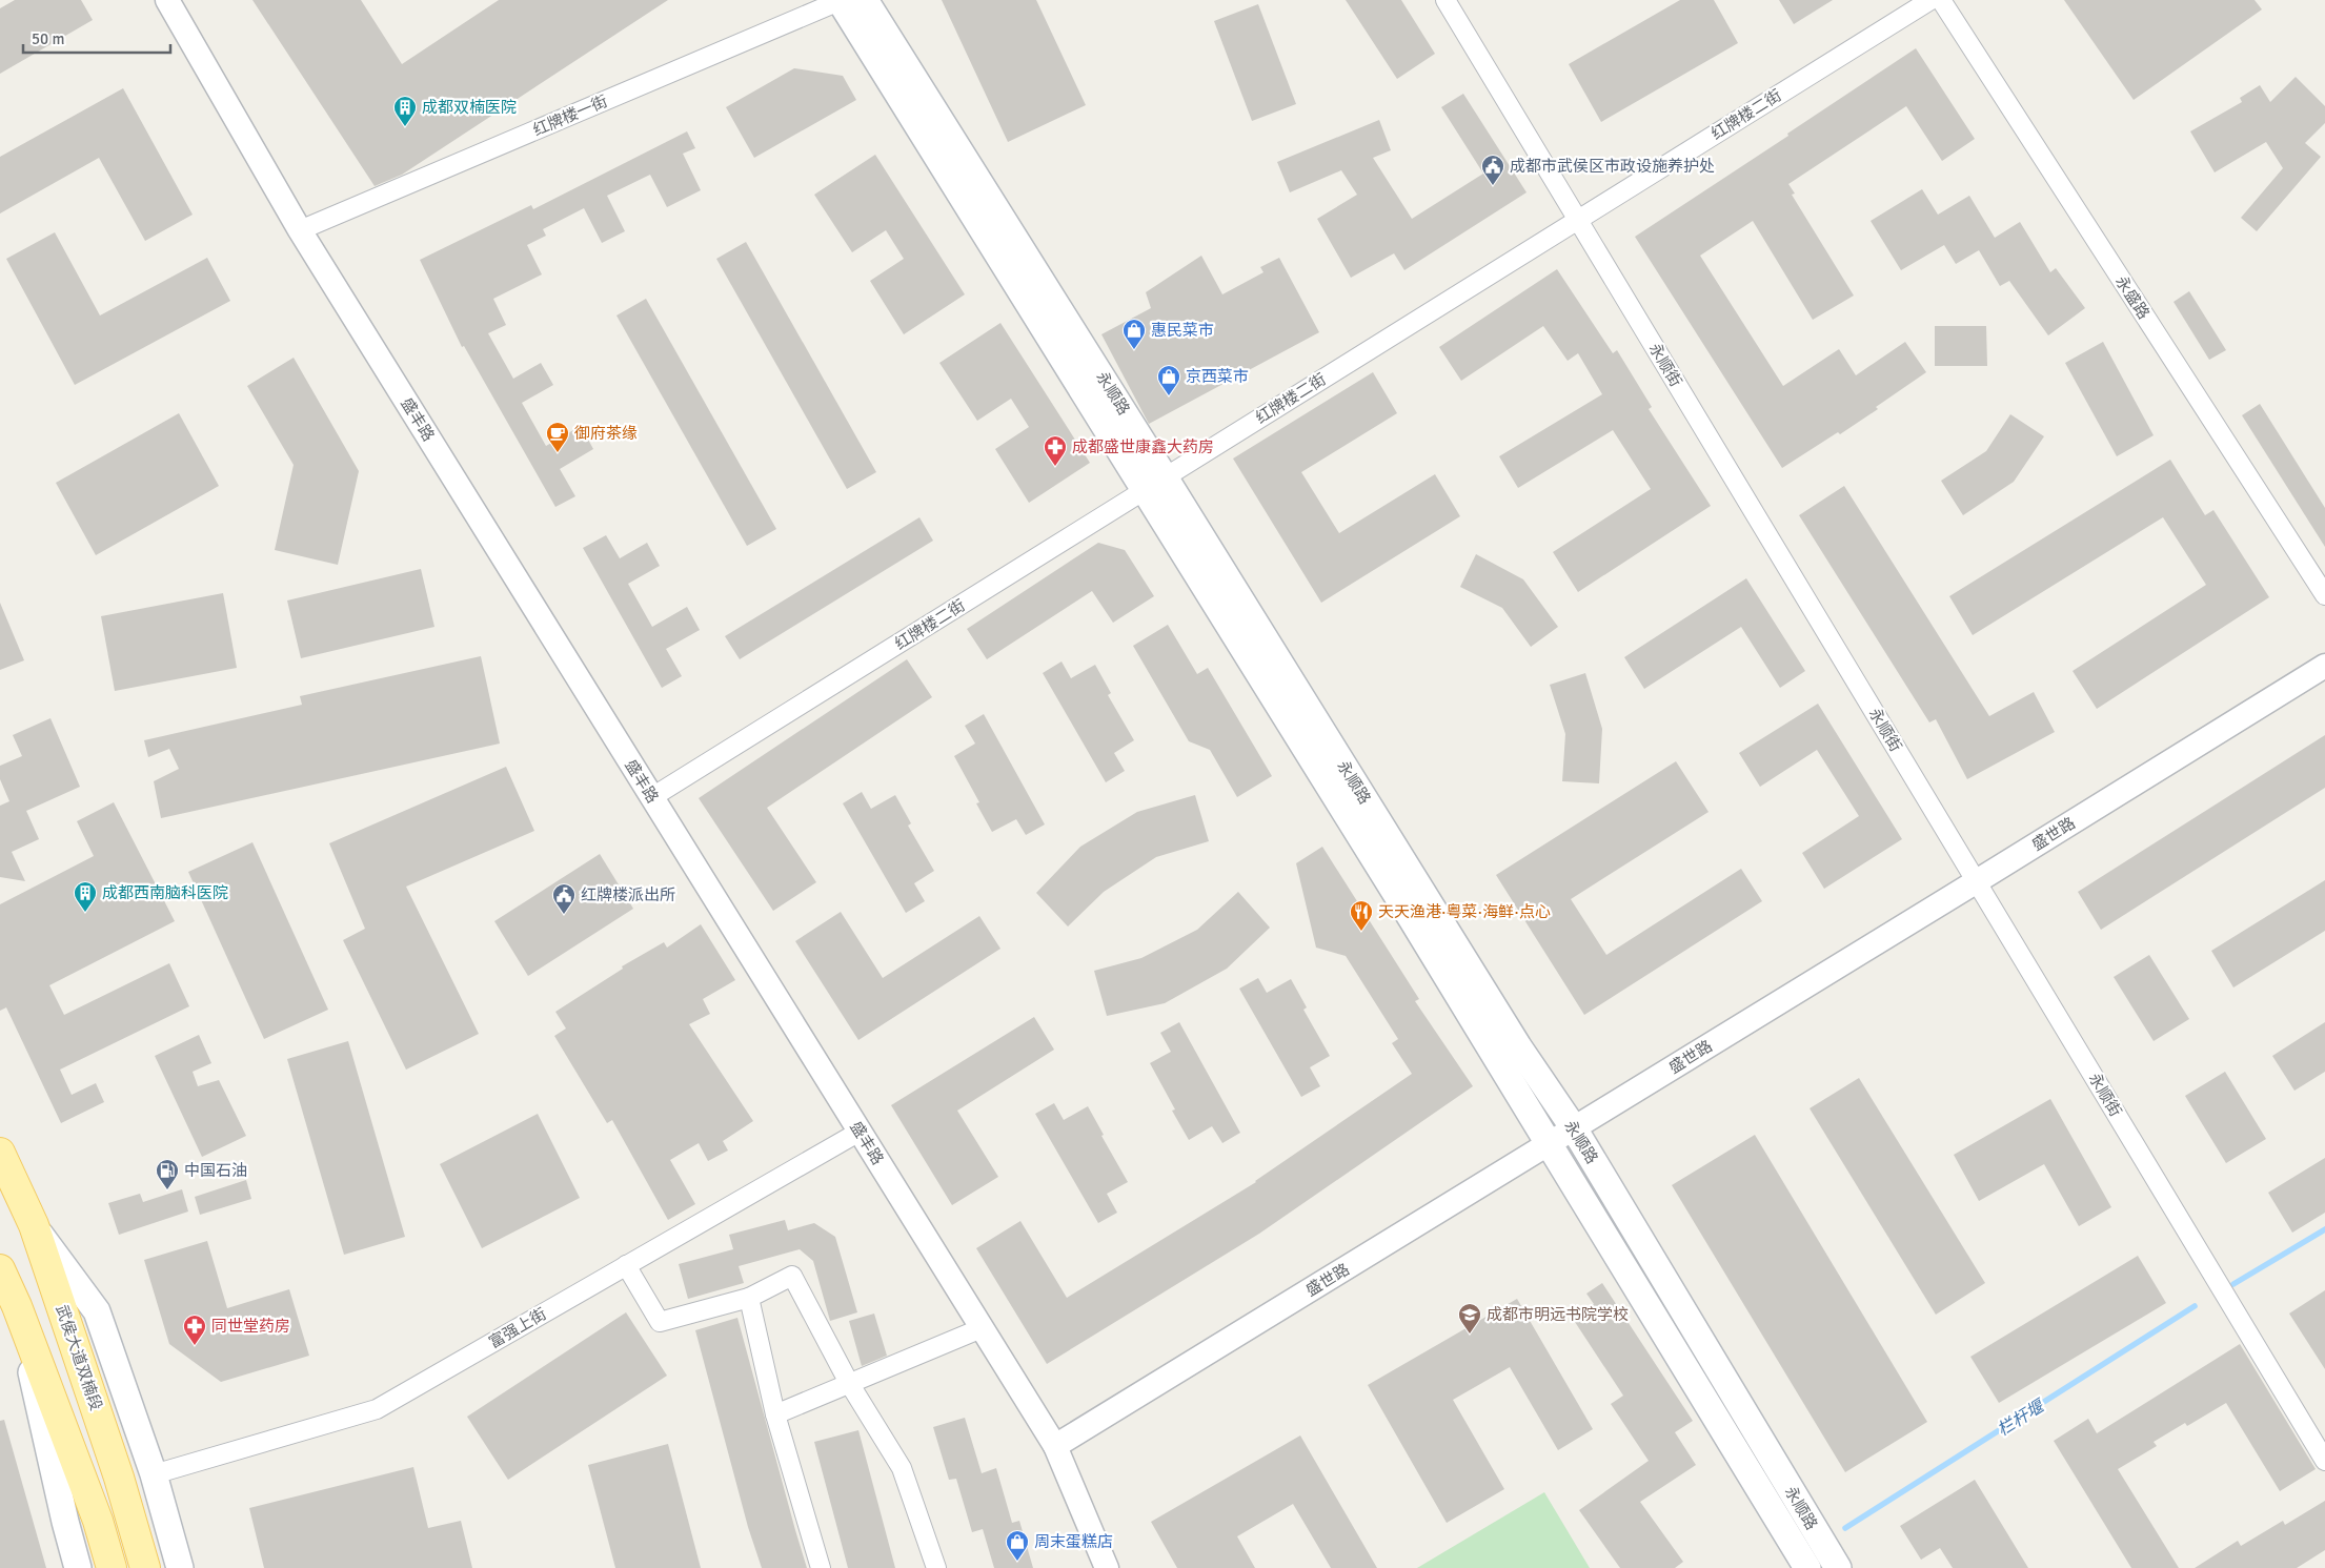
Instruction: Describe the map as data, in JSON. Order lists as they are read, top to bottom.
{
  "streets": {
    "main road": ["永顺路", "武侯大道双楠段"],
    "street": [
      "红牌楼二街",
      "红牌楼一街",
      "永盛路",
      "永顺街",
      "盛丰路",
      "盛世路",
      "富强上街"
    ]
  },
  "crossings": [
    ["红牌楼二街", "永顺街"],
    ["红牌楼二街", "永顺路"],
    ["红牌楼二街", "盛丰路"],
    ["红牌楼一街", "盛丰路"],
    ["永顺街", "盛世路"],
    ["永顺路", "盛世路"],
    ["盛丰路", "盛世路"],
    ["盛丰路", "富强上街"]
  ],
  "water": ["栏杆堰"],
  "places": {
    "building": ["成都双楠医院", "成都西南脑科医院"],
    "public building": ["成都市武侯区市政设施养护处", "红牌楼派出所"],
    "shop": ["惠民菜市", "京西菜市", "周末蛋糕店"],
    "cafe": ["御府茶缘"],
    "pharmacy": ["成都盛世康鑫大药房", "同世堂药房"],
    "restaurant": ["天天渔港·粤菜·海鲜·点心"],
    "fuel station": ["中国石油"],
    "school or university": ["成都市明远书院学校"]
  },
  "scale_bar": "50 m"
}
